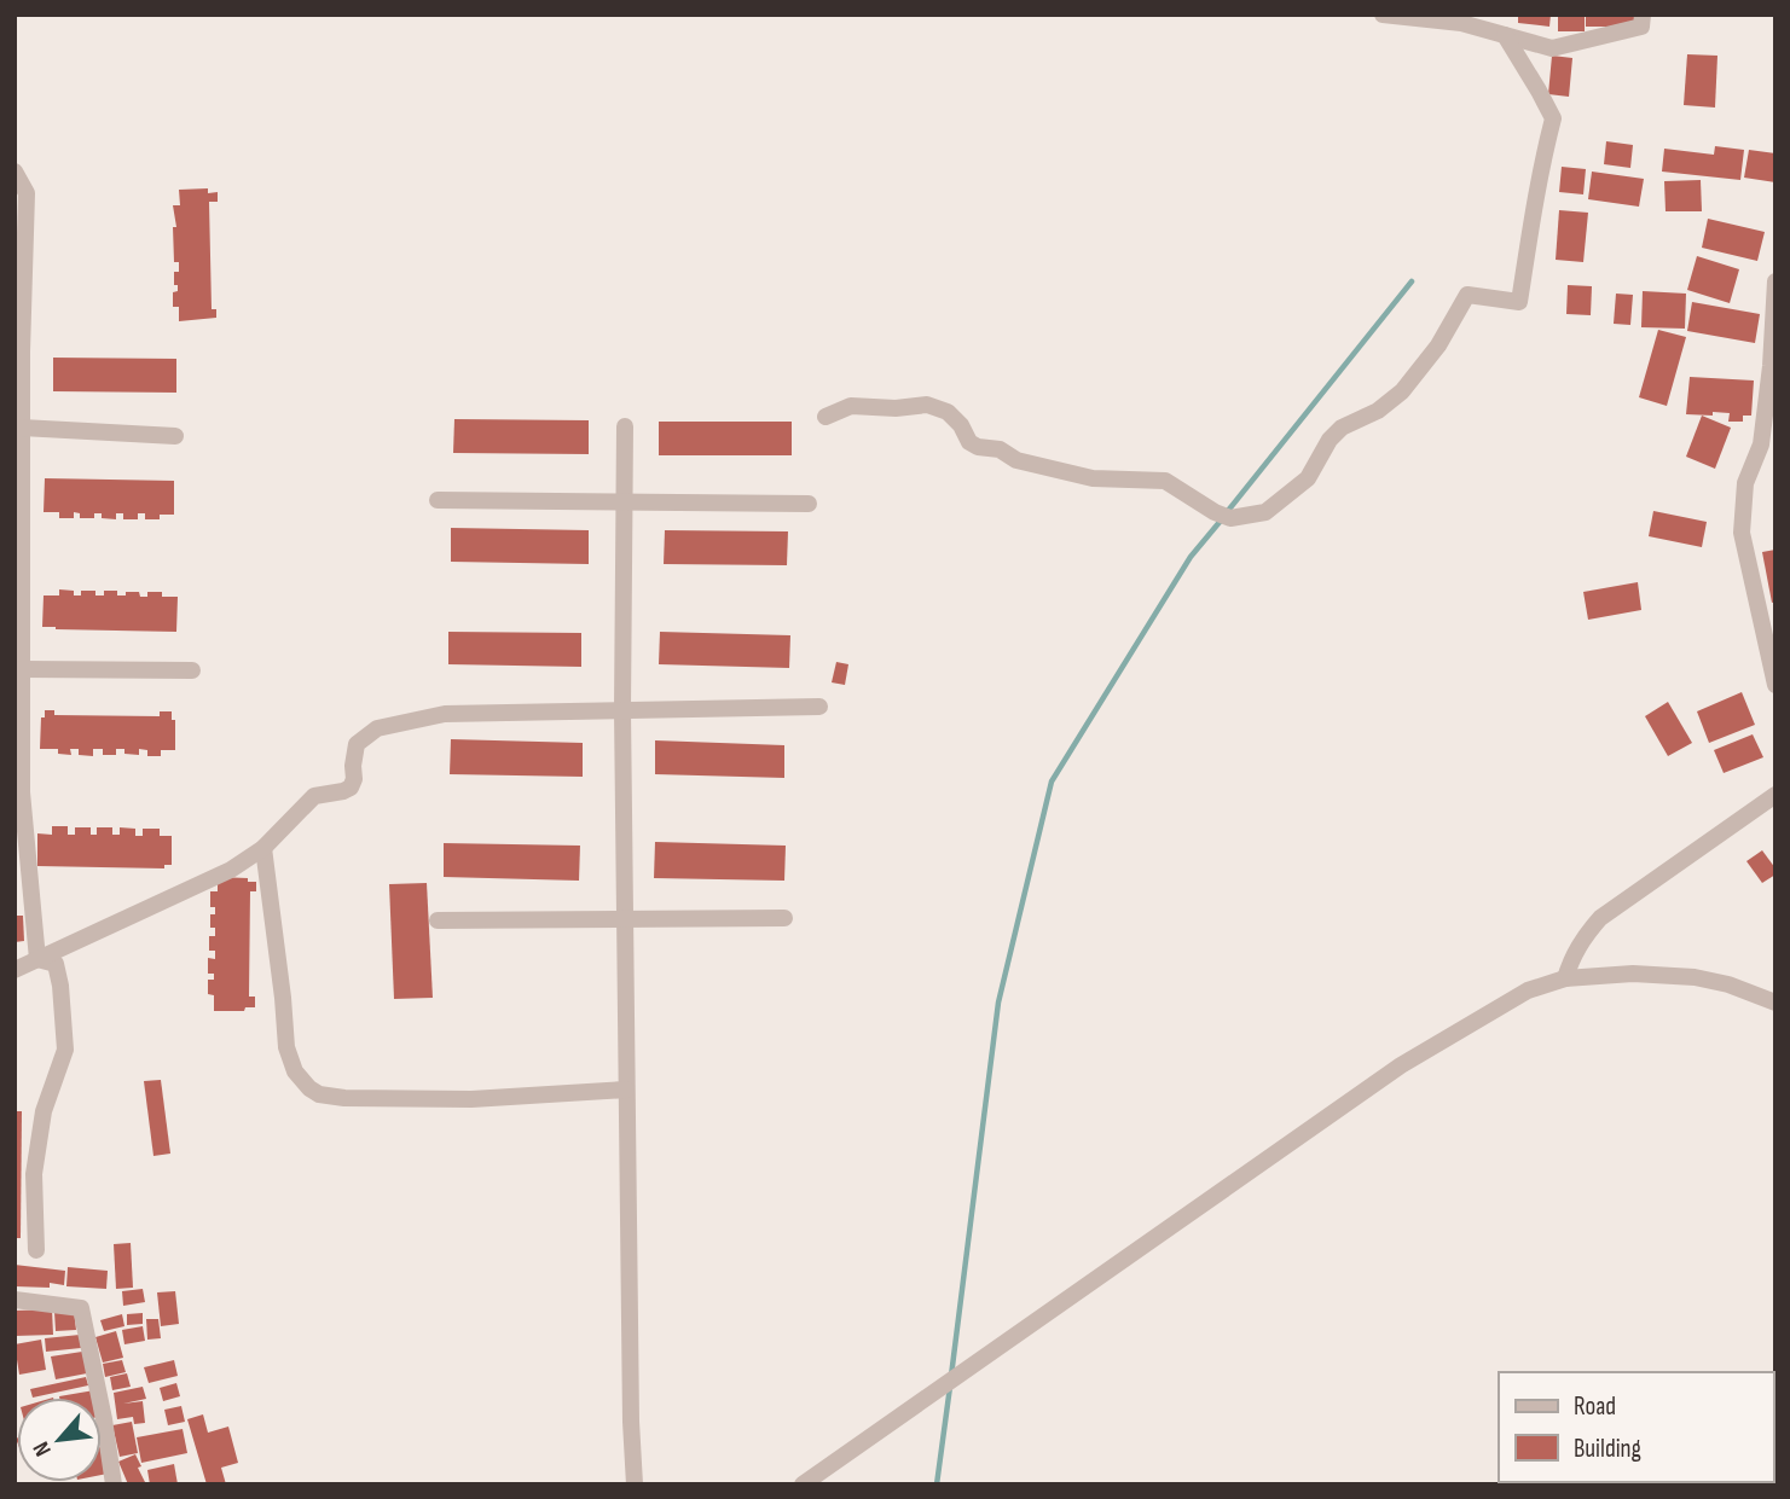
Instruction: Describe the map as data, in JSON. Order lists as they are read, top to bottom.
{
  "legend": ["Road", "Building"],
  "north": "bottom left"
}
